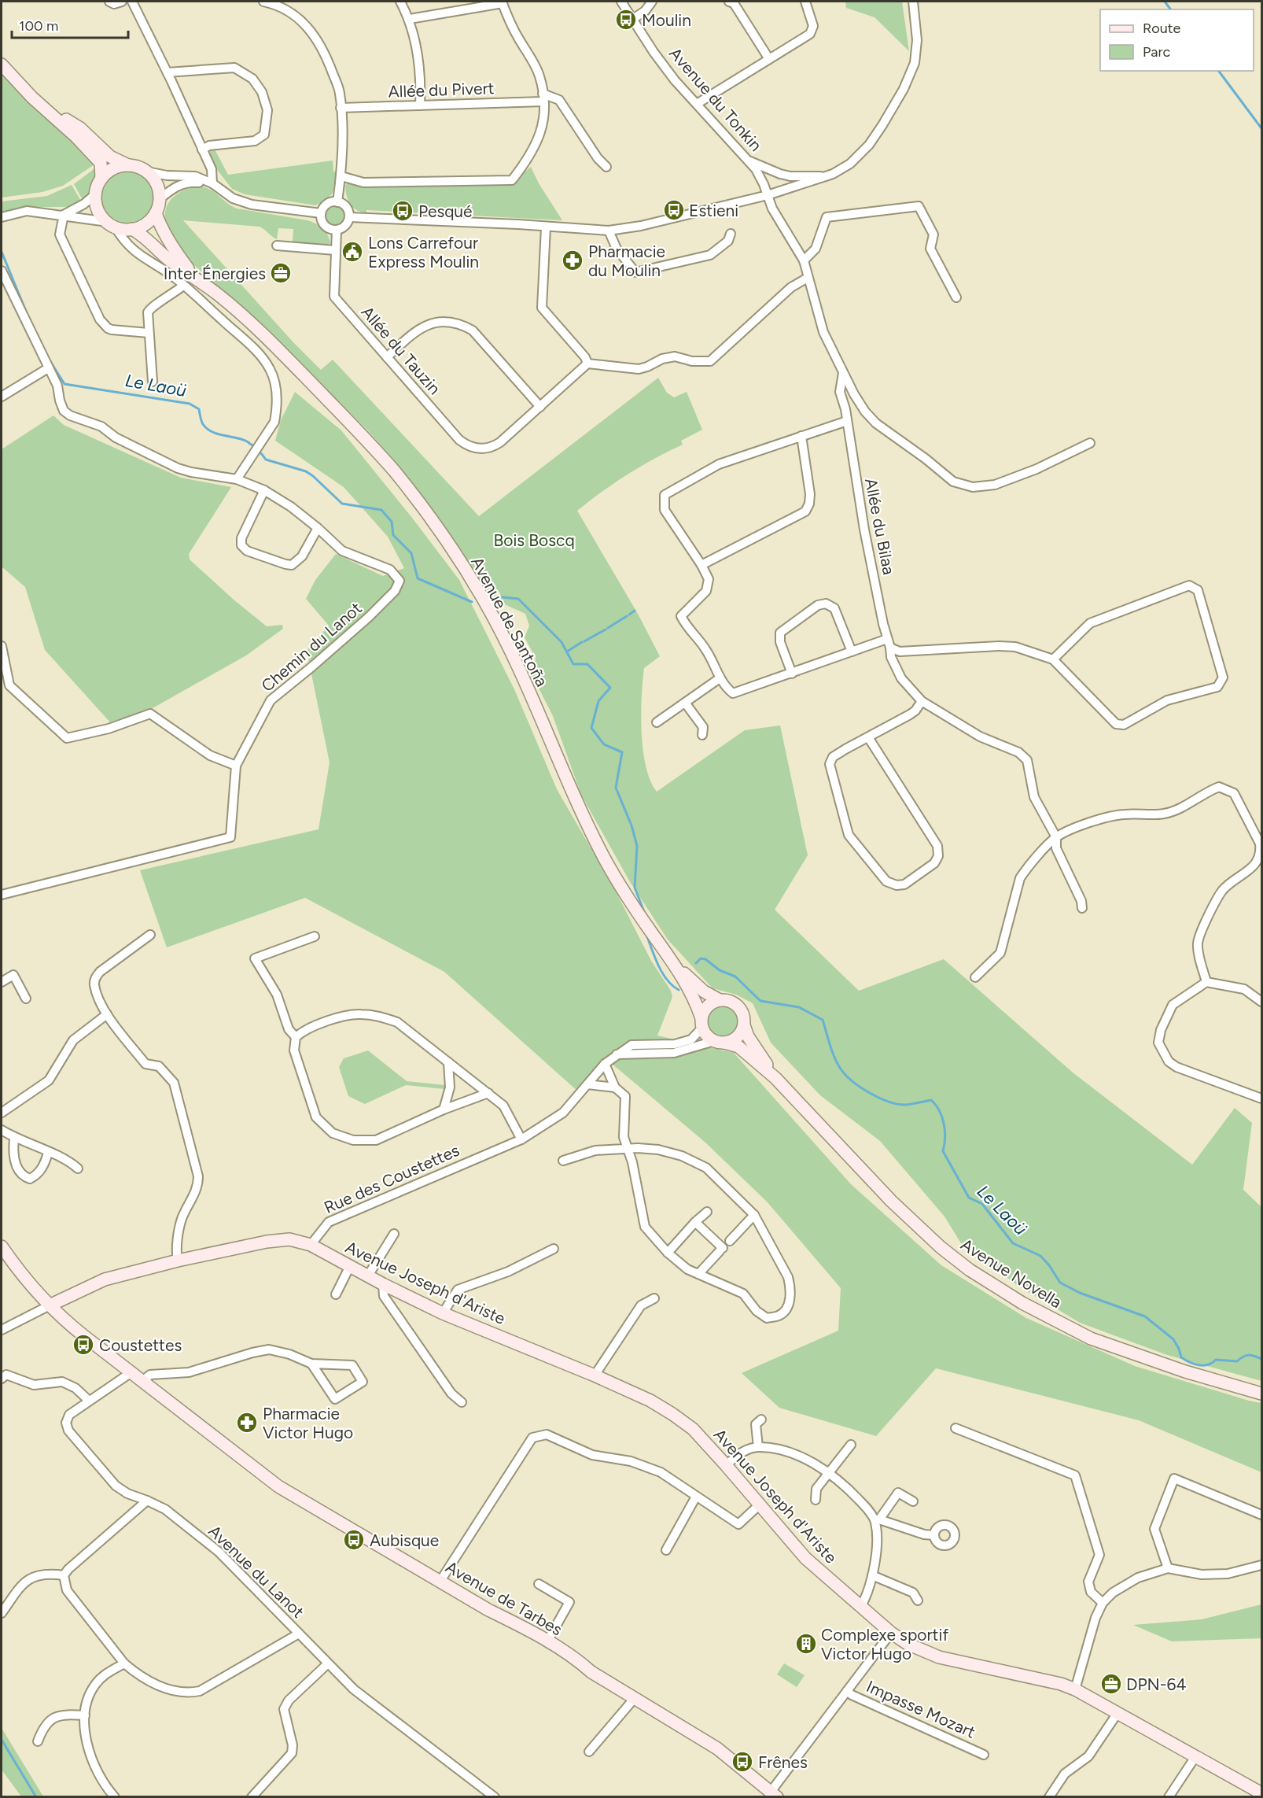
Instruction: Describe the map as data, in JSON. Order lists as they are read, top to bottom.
{
  "streets": {
    "main road": [
      "Avenue de Santoña",
      "Avenue Novella",
      "Avenue Joseph d'Ariste",
      "Avenue de Tarbes"
    ],
    "street": [
      "Allée du Pivert",
      "Avenue du Tonkin",
      "Allée du Tauzin",
      "Allée du Bilaa",
      "Chemin du Lanot",
      "Rue des Coustettes",
      "Avenue du Lanot",
      "Impasse Mozart"
    ]
  },
  "crossings": [
    ["Avenue du Tonkin", "Allée du Bilaa"],
    ["Avenue de Santoña", "Rue des Coustettes"],
    ["Avenue de Santoña", "Avenue Novella"],
    ["Rue des Coustettes", "Avenue Novella"],
    ["Rue des Coustettes", "Avenue Joseph d'Ariste"],
    ["Avenue du Lanot", "Avenue de Tarbes"]
  ],
  "water": ["Le Laoü"],
  "parks": ["Bois Boscq"],
  "places": {
    "bus stop": [
      "Moulin",
      "Estieni",
      "Pesqué",
      "Coustettes",
      "Aubisque",
      "Frênes"
    ],
    "public building": ["Lons Carrefour Express Moulin"],
    "pharmacy": ["Pharmacie du Moulin", "Pharmacie Victor Hugo"],
    "office": ["Inter Énergies", "DPN-64"],
    "building": ["Complexe sportif Victor Hugo"]
  },
  "legend": ["Route", "Parc"],
  "scale_bar": "100 m"
}
